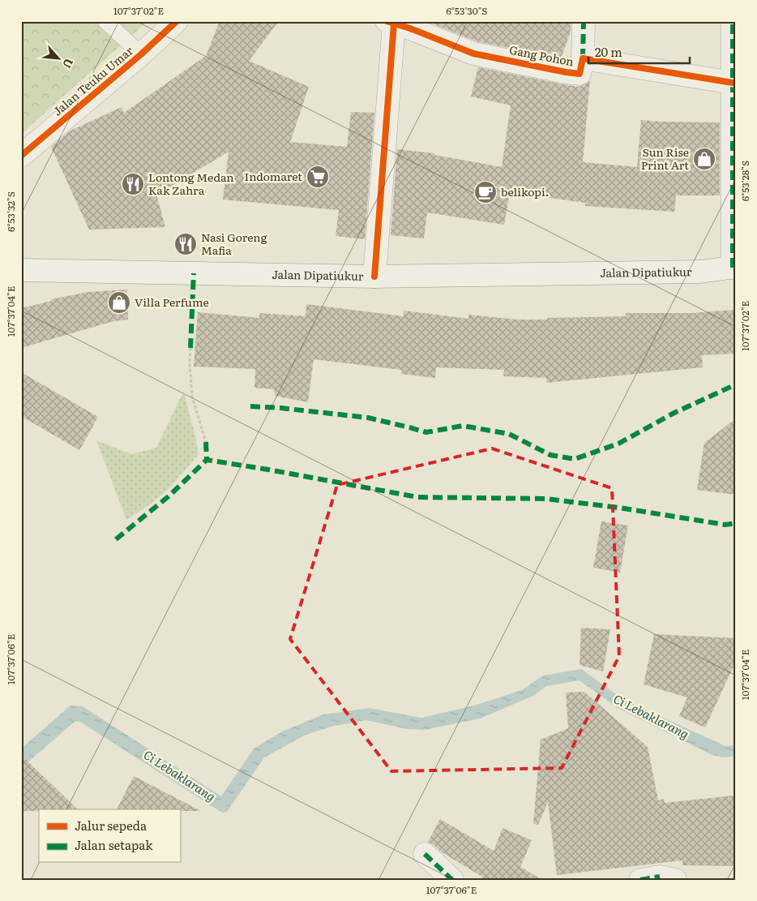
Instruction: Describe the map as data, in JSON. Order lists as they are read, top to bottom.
{
  "streets": {
    "street": ["Gang Pohon", "Jalan Teuku Umar", "Jalan Dipatiukur"]
  },
  "water": ["Ci Lebaklarang"],
  "places": {
    "shop": ["Sun Rise Print Art", "Villa Perfume"],
    "supermarket": ["Indomaret"],
    "restaurant": ["Lontong Medan Kak Zahra", "Nasi Goreng Mafia"],
    "cafe": ["belikopi."]
  },
  "legend": ["Jalur sepeda", "Jalan setapak"],
  "scale_bar": "20 m",
  "north": "bottom right",
  "coordinates": [
    "107°37'02\"E",
    "6°53'30\"S",
    "6°53'28\"S",
    "6°53'32\"S",
    "107°37'04\"E",
    "107°37'06\"E"
  ]
}
